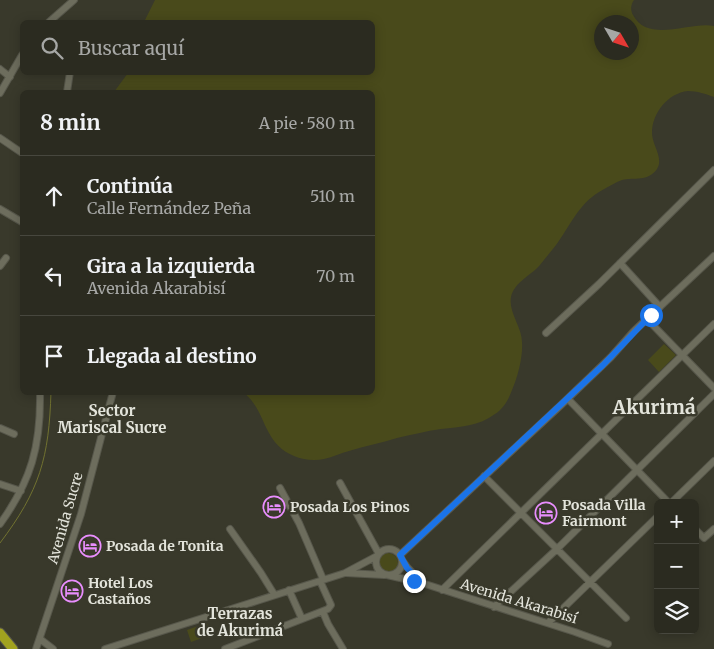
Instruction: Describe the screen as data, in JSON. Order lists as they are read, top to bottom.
{
  "streets": {
    "street": ["Avenida Sucre", "Avenida Akarabisí"]
  },
  "districts": ["Akurimá", "Sector Mariscal Sucre", "Terrazas de Akurimá"],
  "places": {
    "hotel": [
      "Posada Los Pinos",
      "Posada Villa Fairmont",
      "Posada de Tonita",
      "Hotel Los Castaños"
    ]
  },
  "north": "bottom right",
  "page": {
    "search": "Buscar aquí",
    "heading": ["8 min", "A pie · 580 m"],
    "list": [
      ["Continúa", "Calle Fernández Peña", "510 m"],
      ["Gira a la izquierda", "Avenida Akarabisí", "70 m"],
      "Llegada al destino"
    ],
    "map_buttons": ["+", "−"]
  }
}
